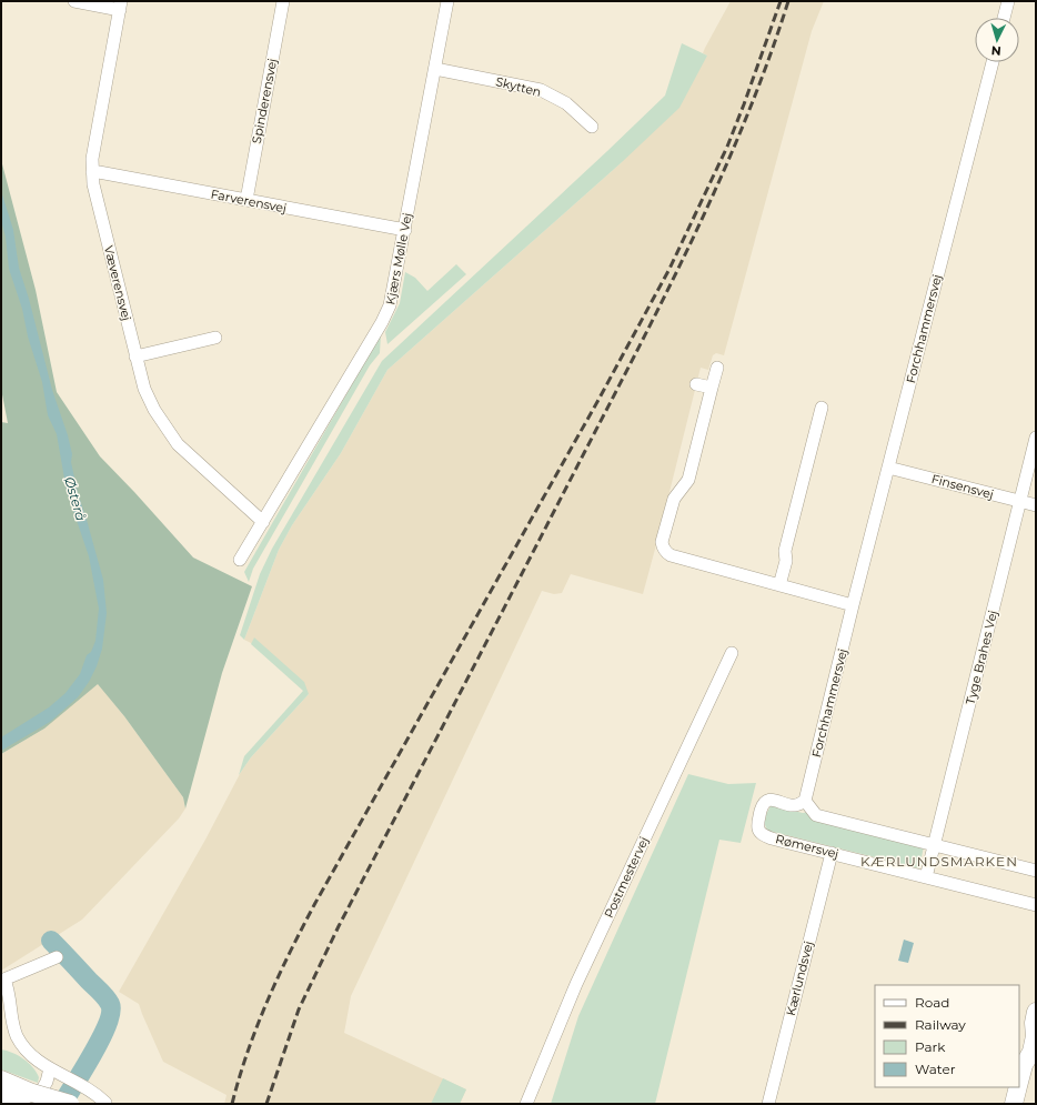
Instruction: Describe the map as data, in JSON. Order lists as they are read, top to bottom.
{
  "streets": {
    "street": [
      "Skytten",
      "Spinderensvej",
      "Farverensvej",
      "Kjærs Mølle Vej",
      "Væverensvej",
      "Forchhammersvej",
      "Finsensvej",
      "Tyge Brahes Vej",
      "Rømersvej",
      "Postmestervej",
      "Kærlundsvej"
    ]
  },
  "crossings": [
    ["Skytten", "Kjærs Mølle Vej"],
    ["Spinderensvej", "Farverensvej"],
    ["Farverensvej", "Kjærs Mølle Vej"],
    ["Farverensvej", "Væverensvej"],
    ["Kjærs Mølle Vej", "Væverensvej"],
    ["Forchhammersvej", "Finsensvej"],
    ["Forchhammersvej", "Rømersvej"],
    ["Finsensvej", "Tyge Brahes Vej"],
    ["Tyge Brahes Vej", "Rømersvej"],
    ["Rømersvej", "Kærlundsvej"]
  ],
  "districts": ["KÆRLUNDSMARKEN"],
  "water": ["Østerå"],
  "legend": [
    "Road",
    "Railway",
    "Park",
    "Water"
  ],
  "north": "bottom"
}
